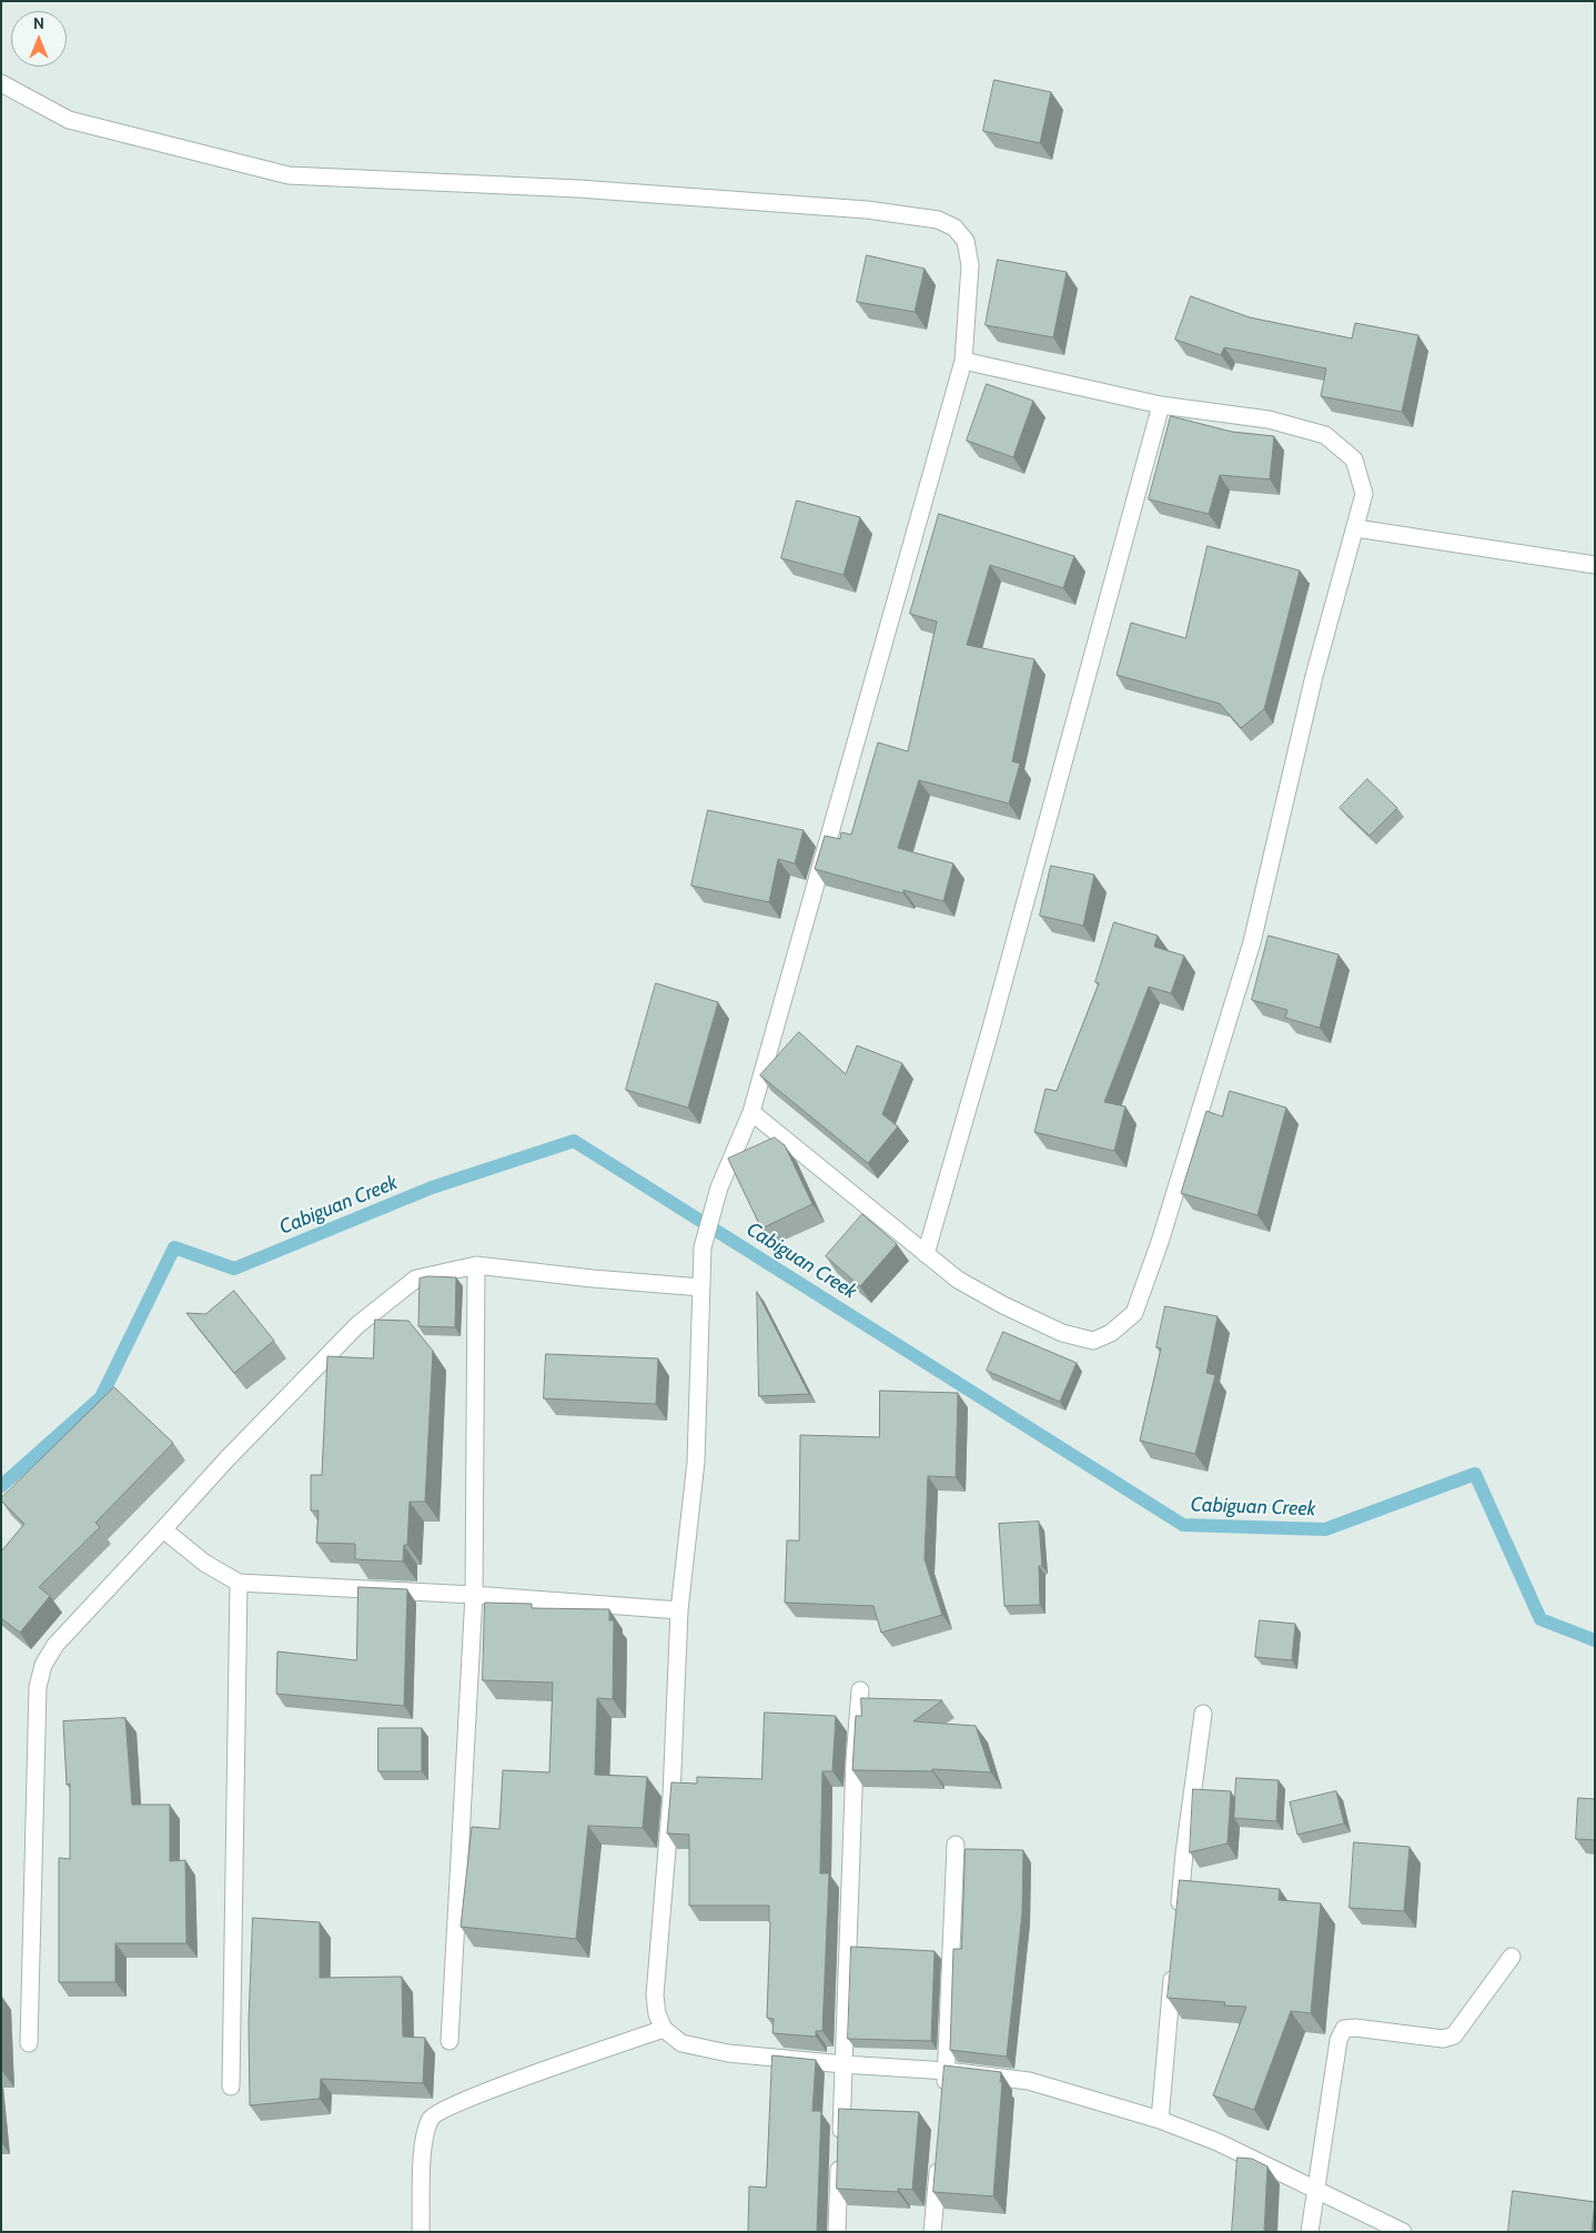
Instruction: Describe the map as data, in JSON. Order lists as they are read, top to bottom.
{
  "water": ["Cabiguan Creek"],
  "north": "top"
}
